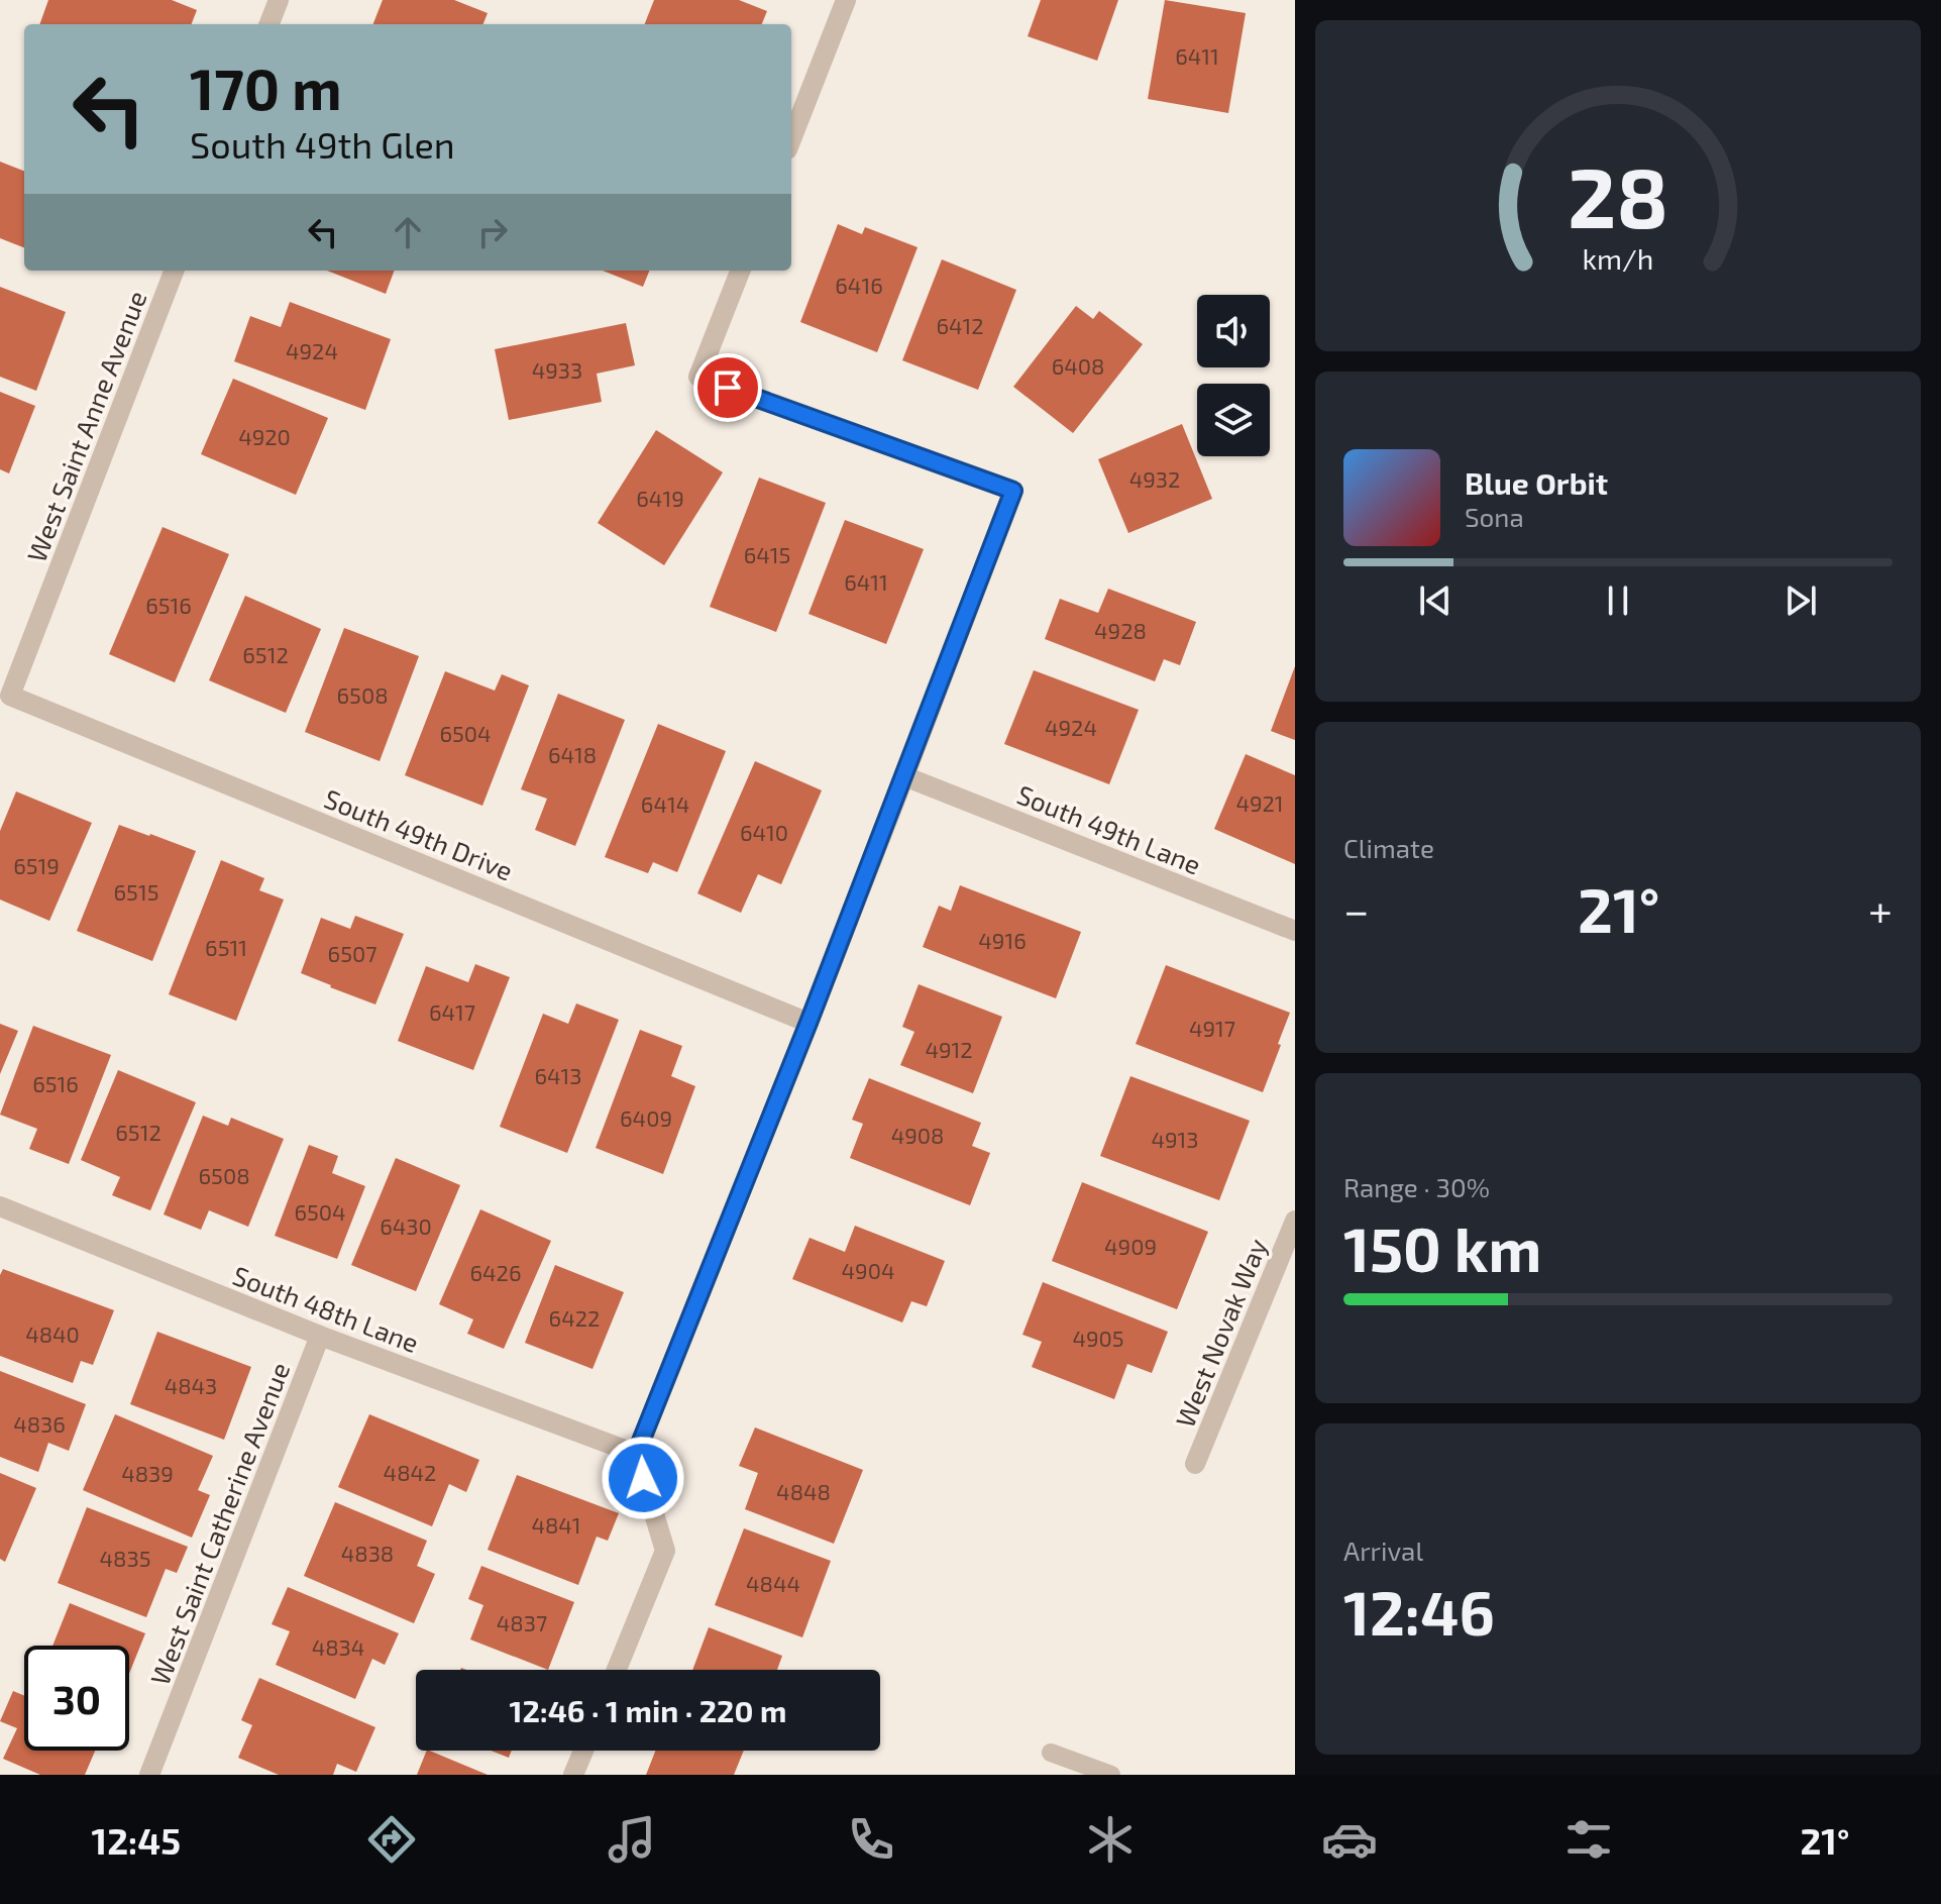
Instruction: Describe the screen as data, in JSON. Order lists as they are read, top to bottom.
{
  "streets": {
    "street": [
      "West Saint Anne Avenue",
      "South 49th Lane",
      "South 49th Drive",
      "South 48th Lane",
      "West Novak Way",
      "West Saint Catherine Avenue"
    ]
  },
  "crossings": [
    ["West Saint Anne Avenue", "South 49th Drive"],
    ["South 48th Lane", "West Saint Catherine Avenue"]
  ],
  "house_numbers": [
    "6411",
    "6416",
    "6412",
    "4924",
    "6408",
    "4933",
    "4920",
    "4932",
    "6419",
    "6415",
    "6411",
    "6516",
    "4928",
    "6512",
    "6508",
    "4924",
    "6504",
    "6418",
    "4921",
    "6414",
    "6410",
    "6519",
    "6515",
    "4916",
    "6511",
    "6507",
    "6417",
    "4917",
    "4912",
    "6413",
    "6516",
    "6409",
    "6512",
    "4908",
    "4913",
    "6508",
    "6504",
    "6430",
    "4909",
    "4904",
    "6426",
    "6422",
    "4840",
    "4905",
    "4843",
    "4836",
    "4842",
    "4839",
    "4848",
    "4841",
    "4838",
    "4835",
    "4844",
    "4837",
    "4834"
  ],
  "page": {
    "turn": ["170 m", "South 49th Glen"],
    "song": ["Blue Orbit", "Sona"],
    "tile": [
      "Climate",
      ["Range · 30%", "150 km"],
      ["Arrival", "12:46"]
    ],
    "heat": ["−", "21°", "+"],
    "limit": "30",
    "trip": "12:46 · 1 min · 220 m",
    "tabs": ["12:45", "21°"],
    "gauge": ["28", "km/h"]
  }
}
